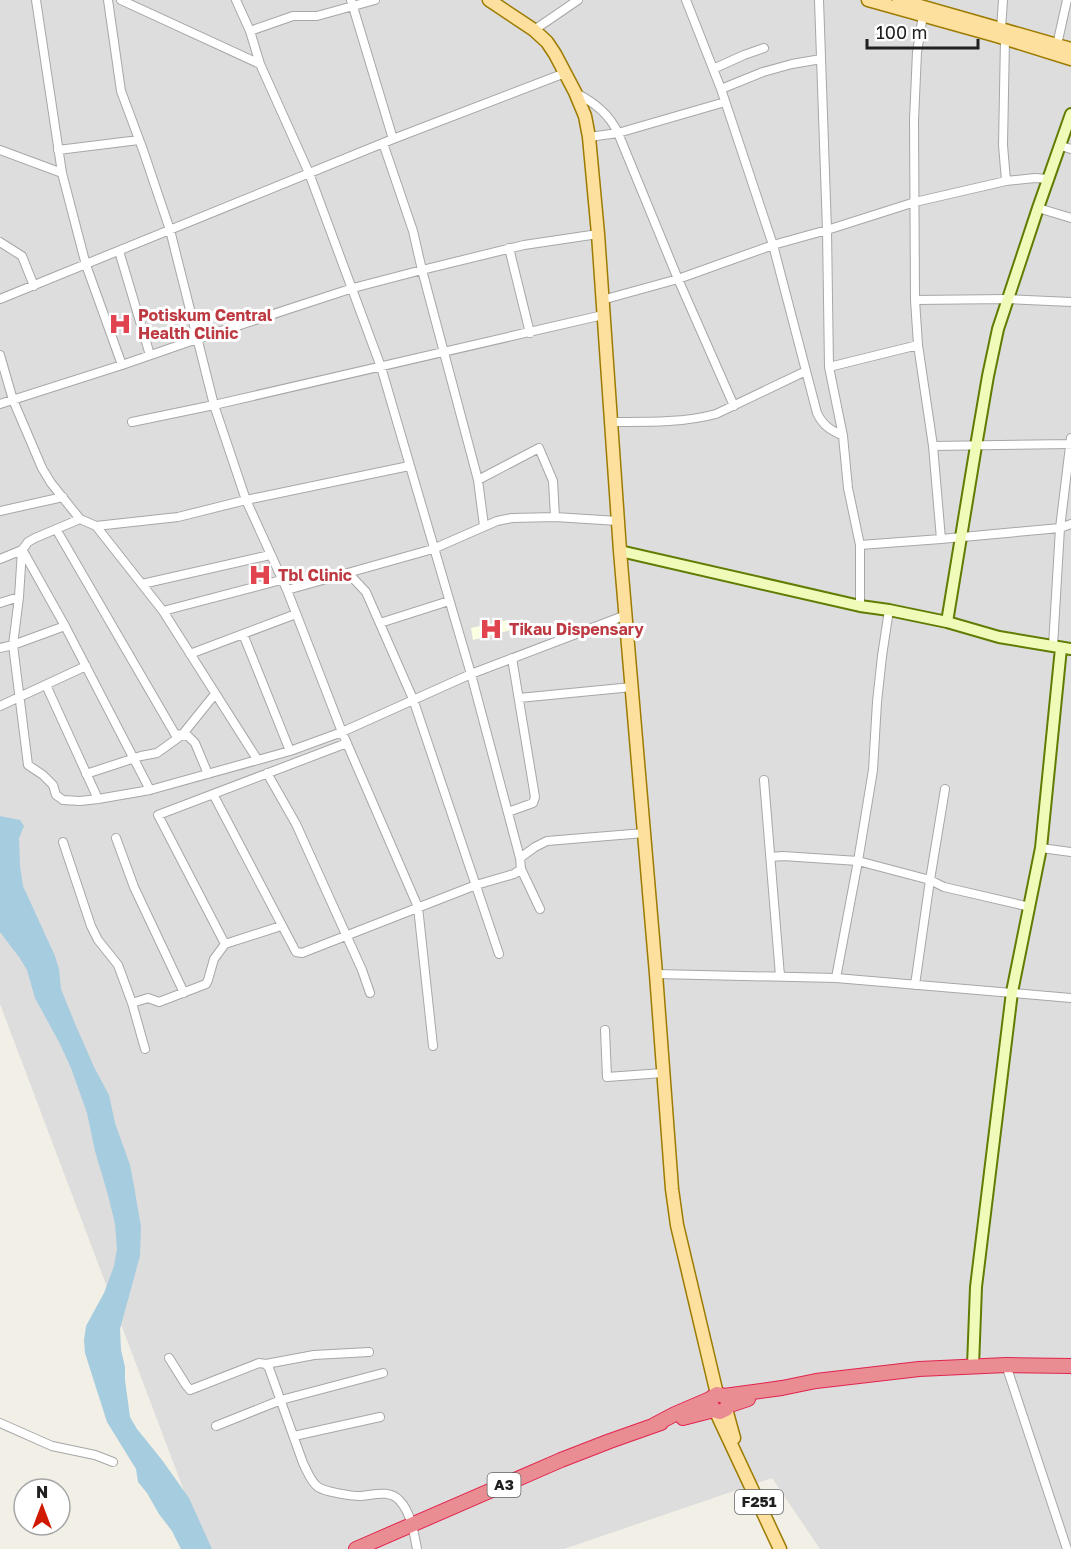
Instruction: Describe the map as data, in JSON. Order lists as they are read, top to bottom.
{
  "streets": {
    "highway": ["A3"],
    "main road": ["F251"]
  },
  "crossings": [
    ["A3", "F251"]
  ],
  "places": {
    "hospital": ["Potiskum Central Health Clinic", "Tbl Clinic", "Tikau Dispensary"]
  },
  "scale_bar": "100 m",
  "north": "top"
}
